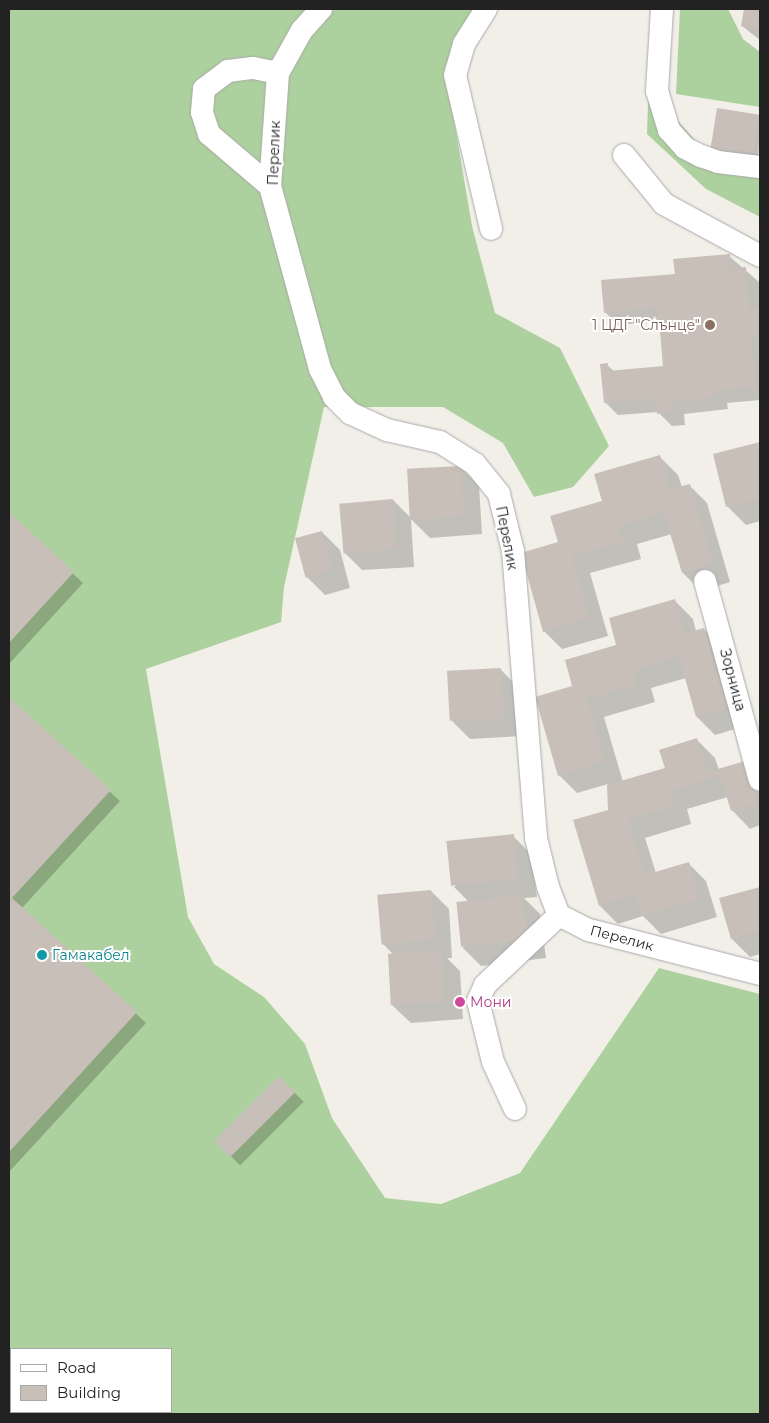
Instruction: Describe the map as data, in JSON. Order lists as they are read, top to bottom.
{
  "streets": {
    "street": ["Перелик", "Зорница"]
  },
  "places": ["1 ЦДГ \"Слънце\"", "Гамакабел", "Мони"],
  "legend": ["Road", "Building"]
}
